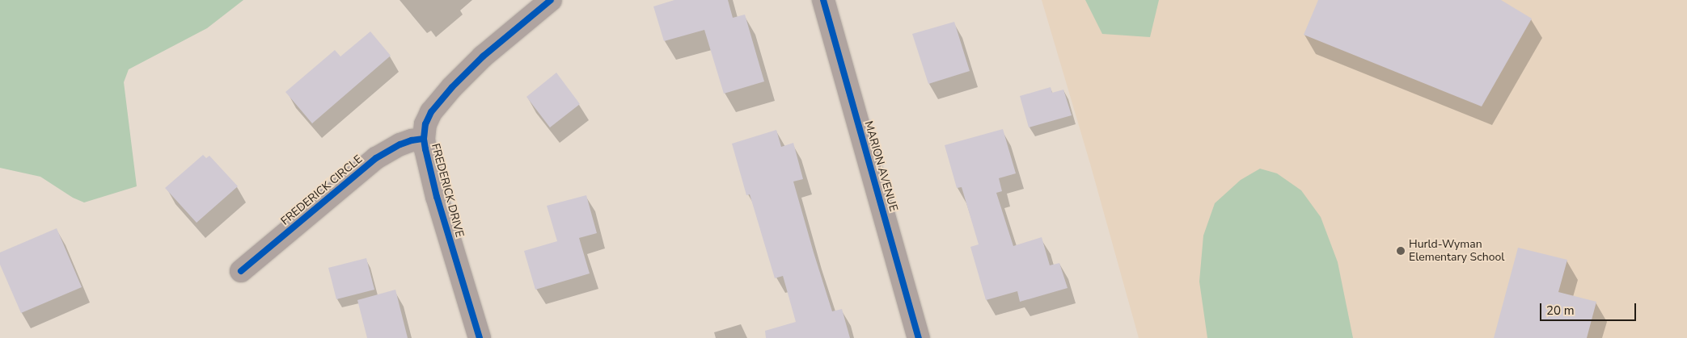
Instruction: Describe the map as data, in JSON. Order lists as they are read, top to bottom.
{
  "streets": {
    "street": ["MARION AVENUE", "FREDERICK CIRCLE", "FREDERICK DRIVE"]
  },
  "crossings": [
    ["FREDERICK CIRCLE", "FREDERICK DRIVE"]
  ],
  "places": ["Hurld-Wyman Elementary School"],
  "scale_bar": "20 m"
}
